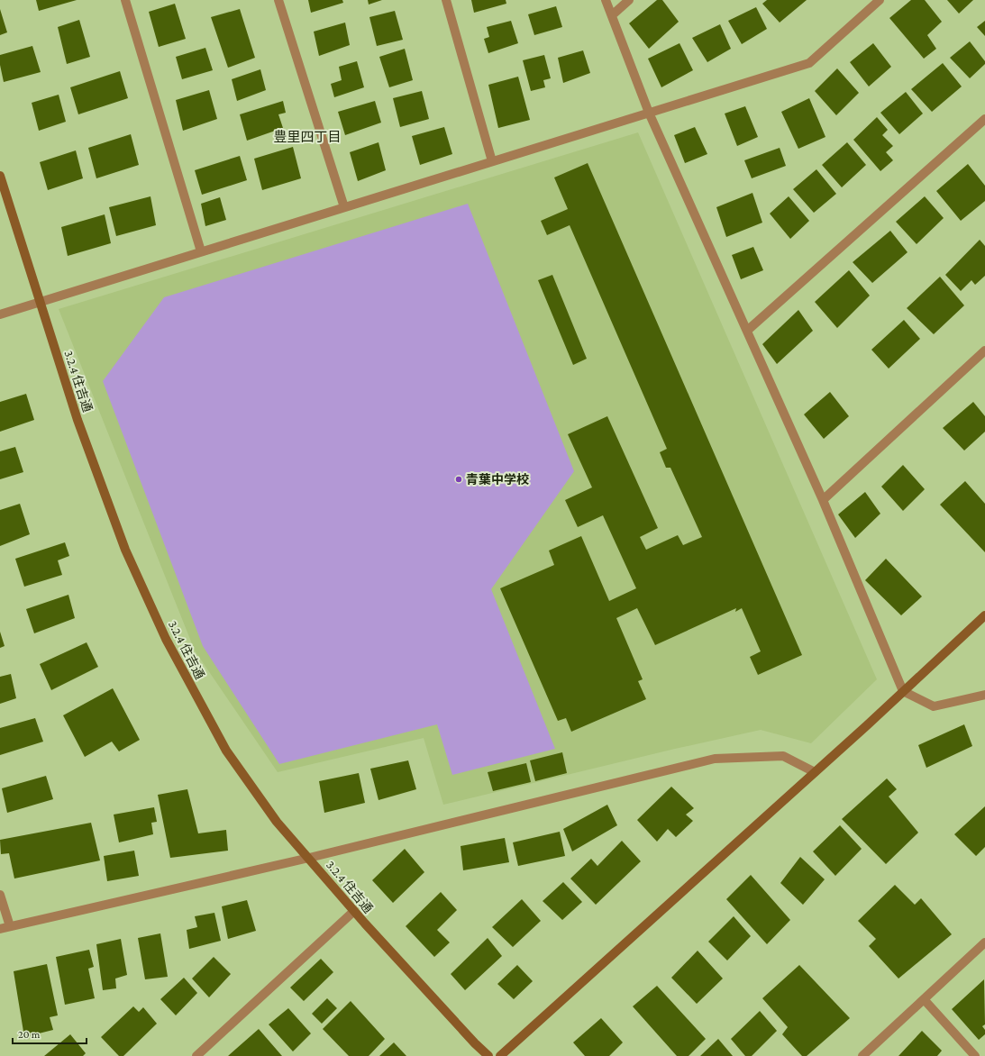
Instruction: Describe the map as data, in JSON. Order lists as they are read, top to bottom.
{
  "streets": {
    "street": ["3.2.4 住吉通"]
  },
  "districts": ["豊里四丁目"],
  "places": ["青葉中学校"],
  "scale_bar": "20 m"
}
